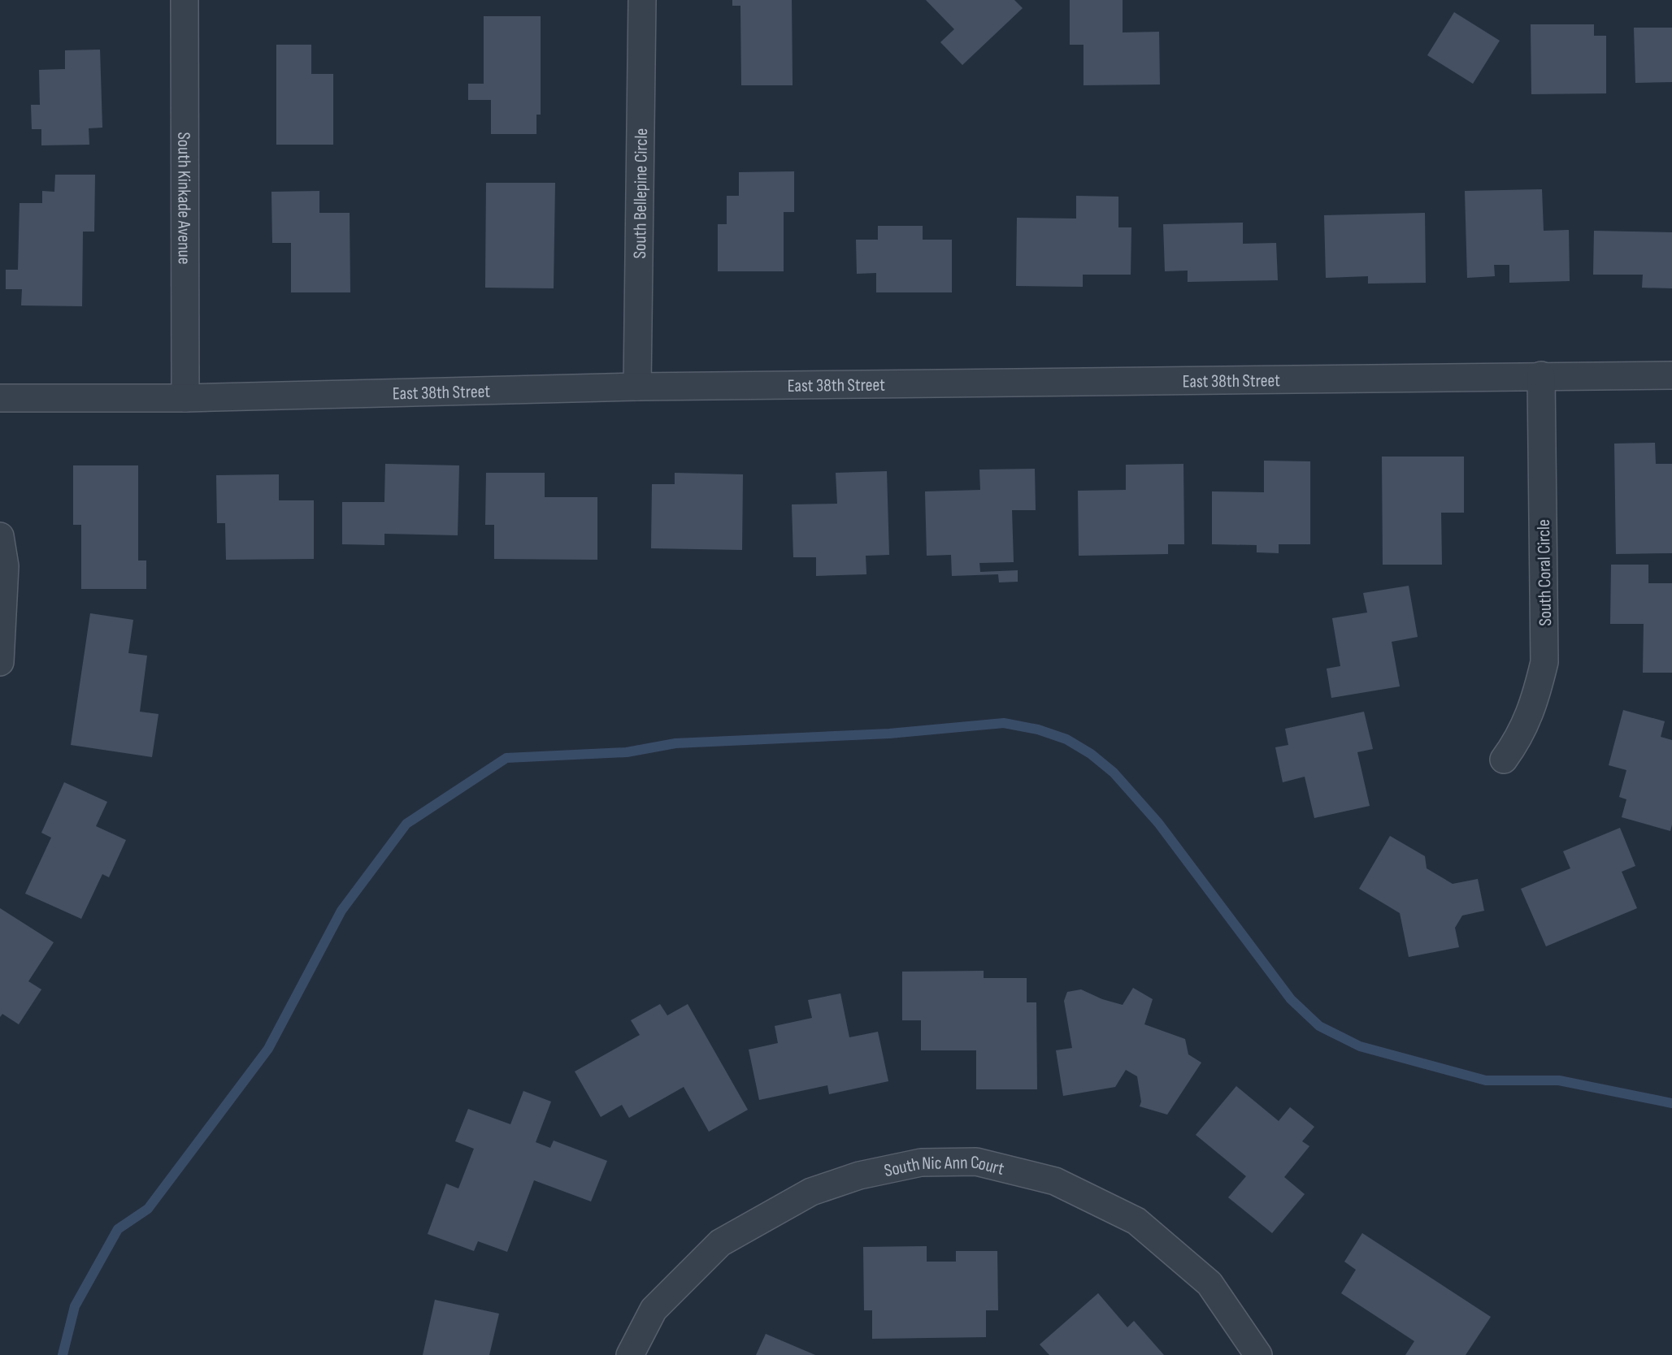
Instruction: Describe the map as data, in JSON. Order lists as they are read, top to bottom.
{
  "streets": {
    "street": [
      "South Bellepine Circle",
      "South Kinkade Avenue",
      "East 38th Street",
      "South Coral Circle",
      "South Nic Ann Court"
    ]
  },
  "crossings": [
    ["South Bellepine Circle", "East 38th Street"],
    ["South Kinkade Avenue", "East 38th Street"],
    ["East 38th Street", "South Coral Circle"]
  ]
}
